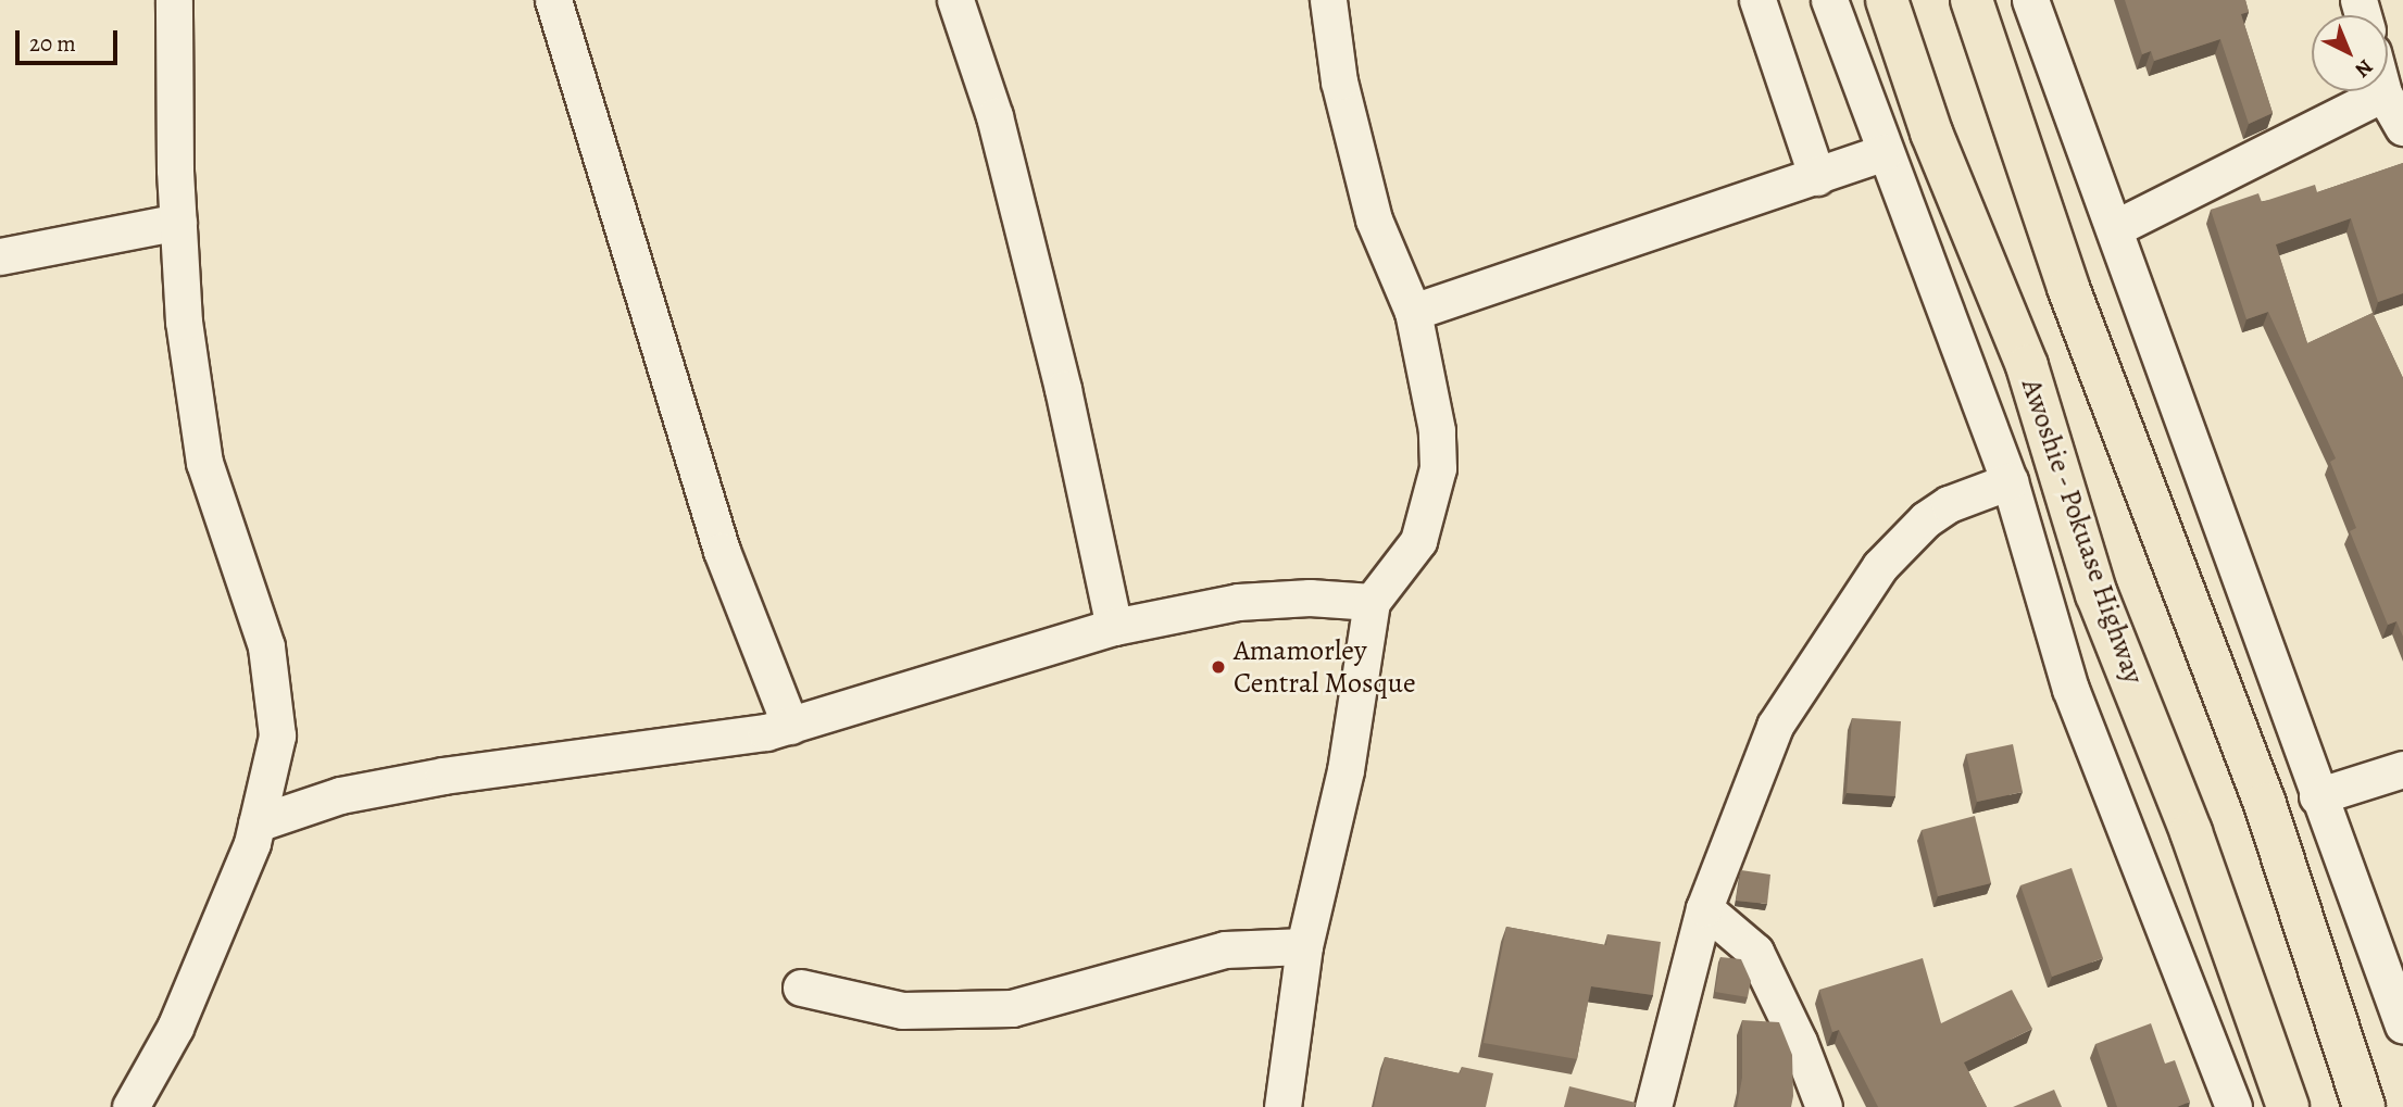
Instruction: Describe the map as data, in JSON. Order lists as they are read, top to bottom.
{
  "streets": {
    "main road": ["Awoshie - Pokuase Highway"]
  },
  "places": ["Amamorley Central Mosque"],
  "scale_bar": "20 m",
  "north": "bottom right"
}
